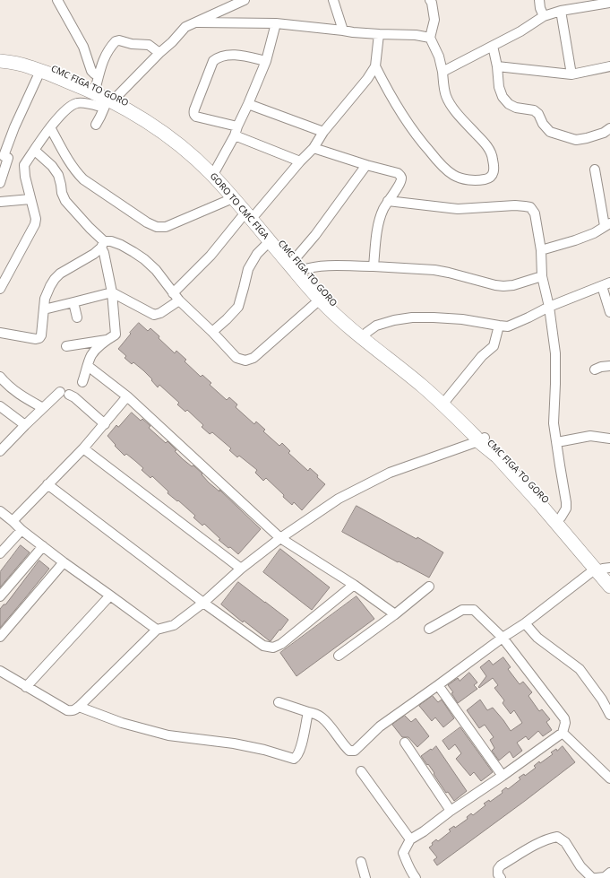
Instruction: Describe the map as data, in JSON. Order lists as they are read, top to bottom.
{
  "streets": {
    "main road": ["CMC FIGA TO GORO", "GORO TO CMC FIGA"]
  },
  "crossings": [
    ["CMC FIGA TO GORO", "GORO TO CMC FIGA"]
  ]
}
